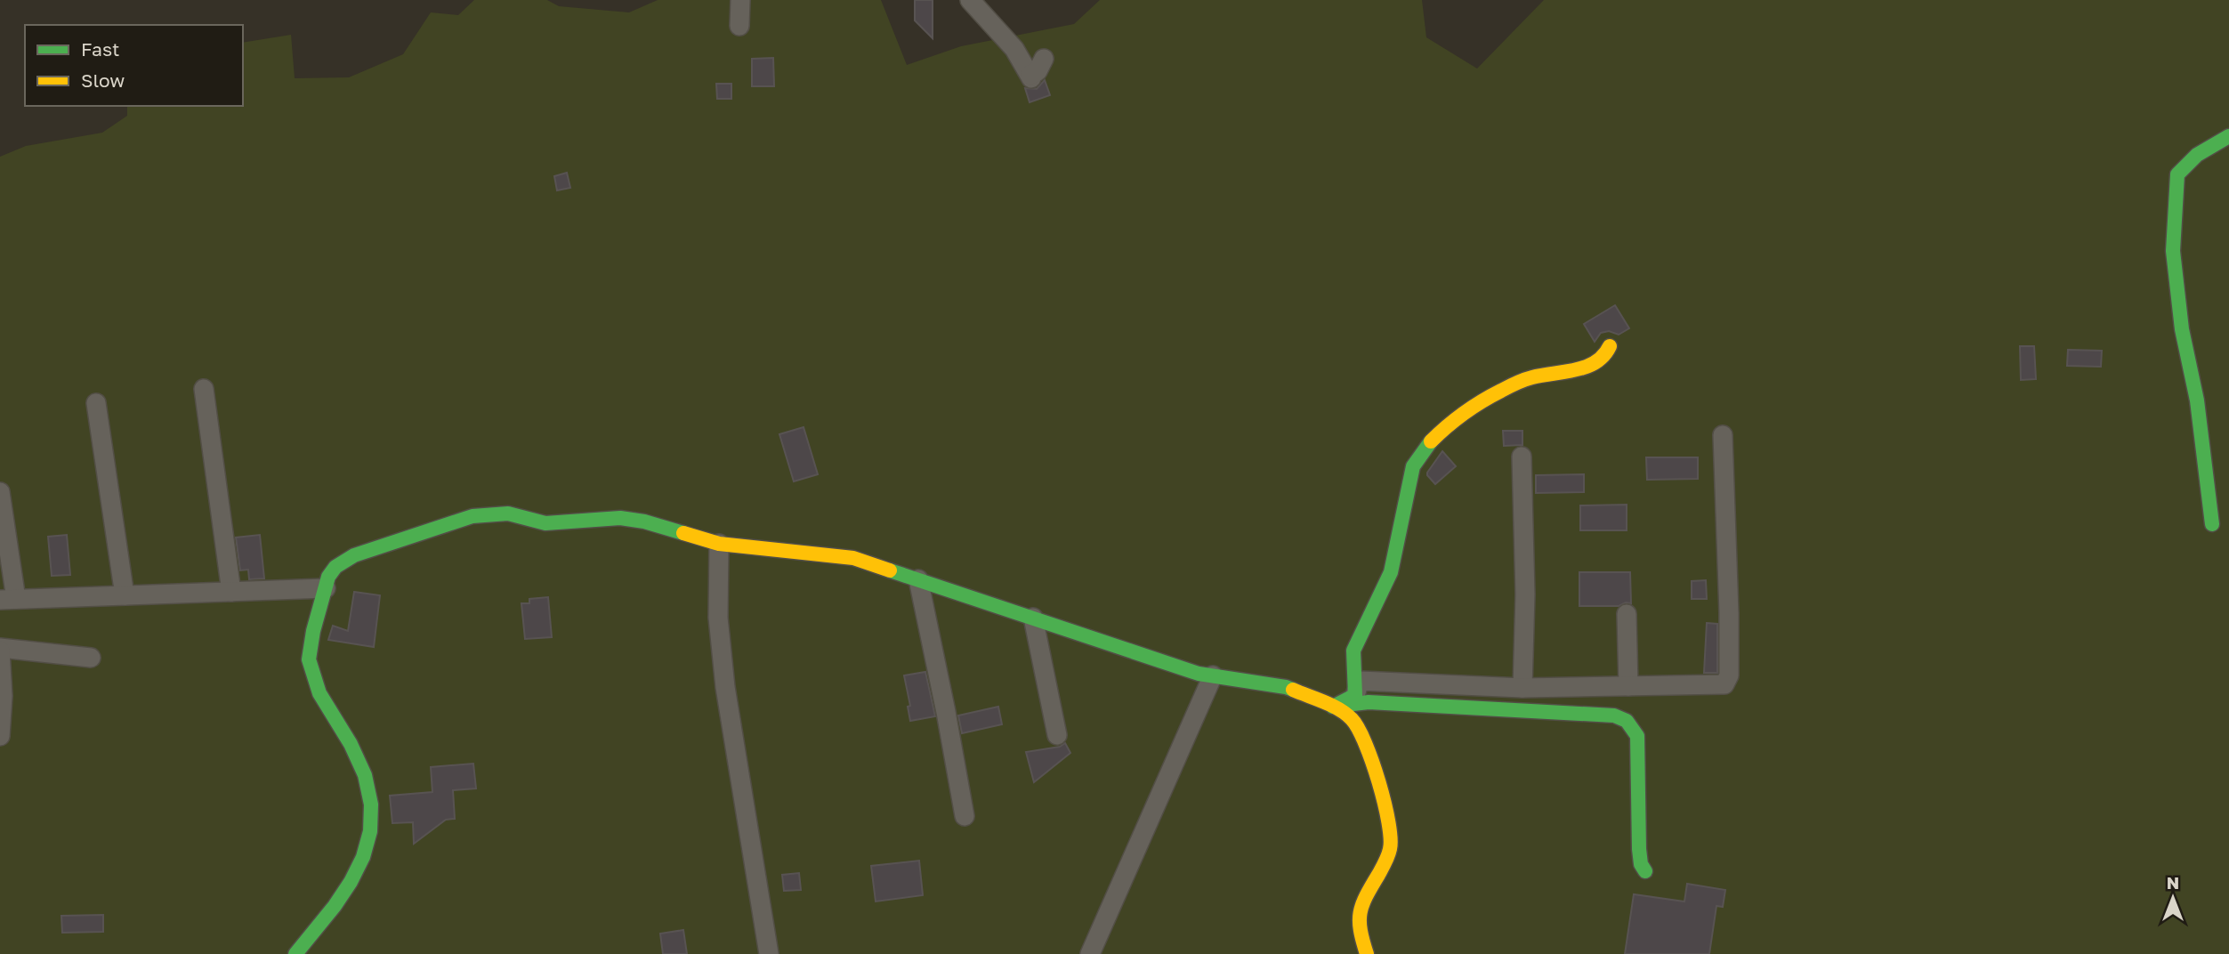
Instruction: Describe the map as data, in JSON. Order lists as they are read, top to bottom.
{
  "legend": ["Fast", "Slow"],
  "north": "top"
}
